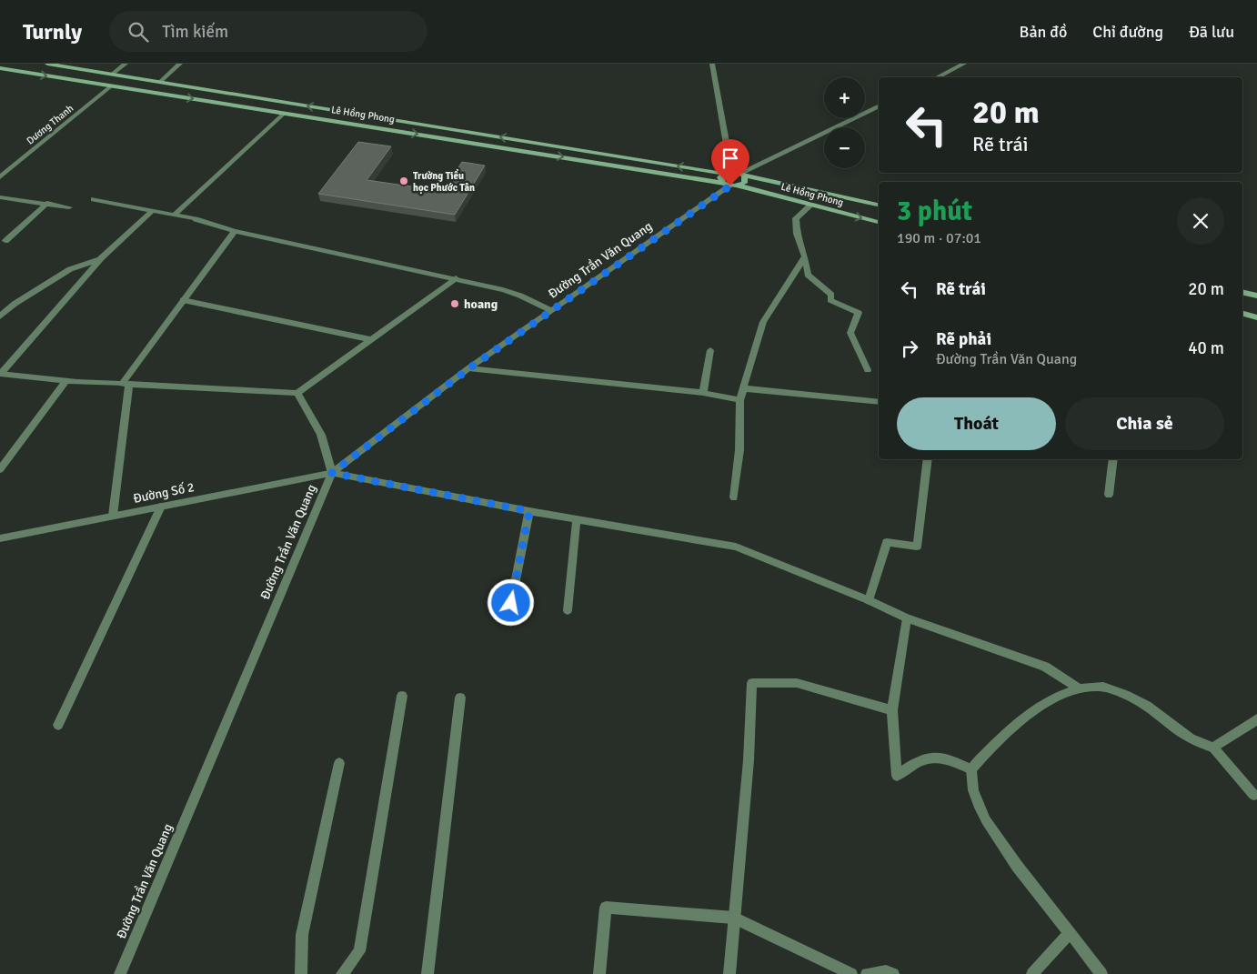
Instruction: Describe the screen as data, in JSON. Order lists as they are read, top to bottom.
{
  "streets": {
    "main road": ["Lê Hồng Phong"],
    "street": ["Dương Thanh", "Đường Trần Văn Quang", "Đường Số 2"]
  },
  "crossings": [
    ["Lê Hồng Phong", "Dương Thanh"],
    ["Lê Hồng Phong", "Đường Trần Văn Quang"],
    ["Đường Trần Văn Quang", "Đường Số 2"]
  ],
  "places": ["Trường Tiểu học Phước Tân", "hoang"],
  "page": {
    "header": "Turnly",
    "search": "Tìm kiếm",
    "nav": ["Bản đồ", "Chỉ đường", "Đã lưu"],
    "map_buttons": ["+", "−"],
    "turn": ["20 m", "Rẽ trái"],
    "heading": ["3 phút", "190 m · 07:01"],
    "list": [
      {
        "name": "Rẽ trái",
        "value": "20 m"
      },
      {
        "name": "Rẽ phải",
        "note": "Đường Trần Văn Quang",
        "value": "40 m"
      }
    ],
    "buttons": ["Thoát", "Chia sẻ"]
  }
}
